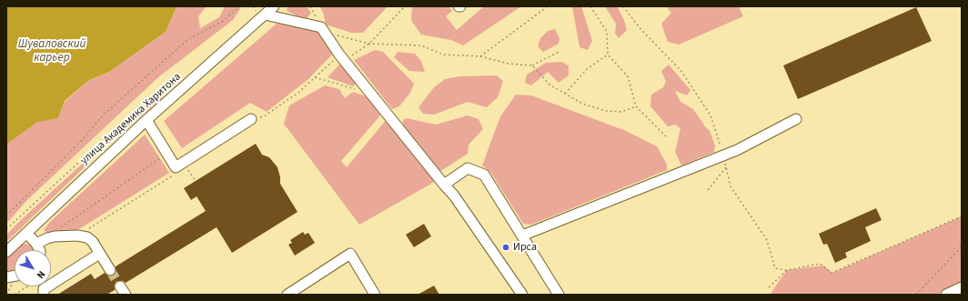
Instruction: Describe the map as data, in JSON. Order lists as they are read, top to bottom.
{
  "streets": {
    "street": ["улица Академика Харитона"]
  },
  "water": ["Шуваловский карьер"],
  "places": ["Ирса"],
  "north": "bottom right"
}
